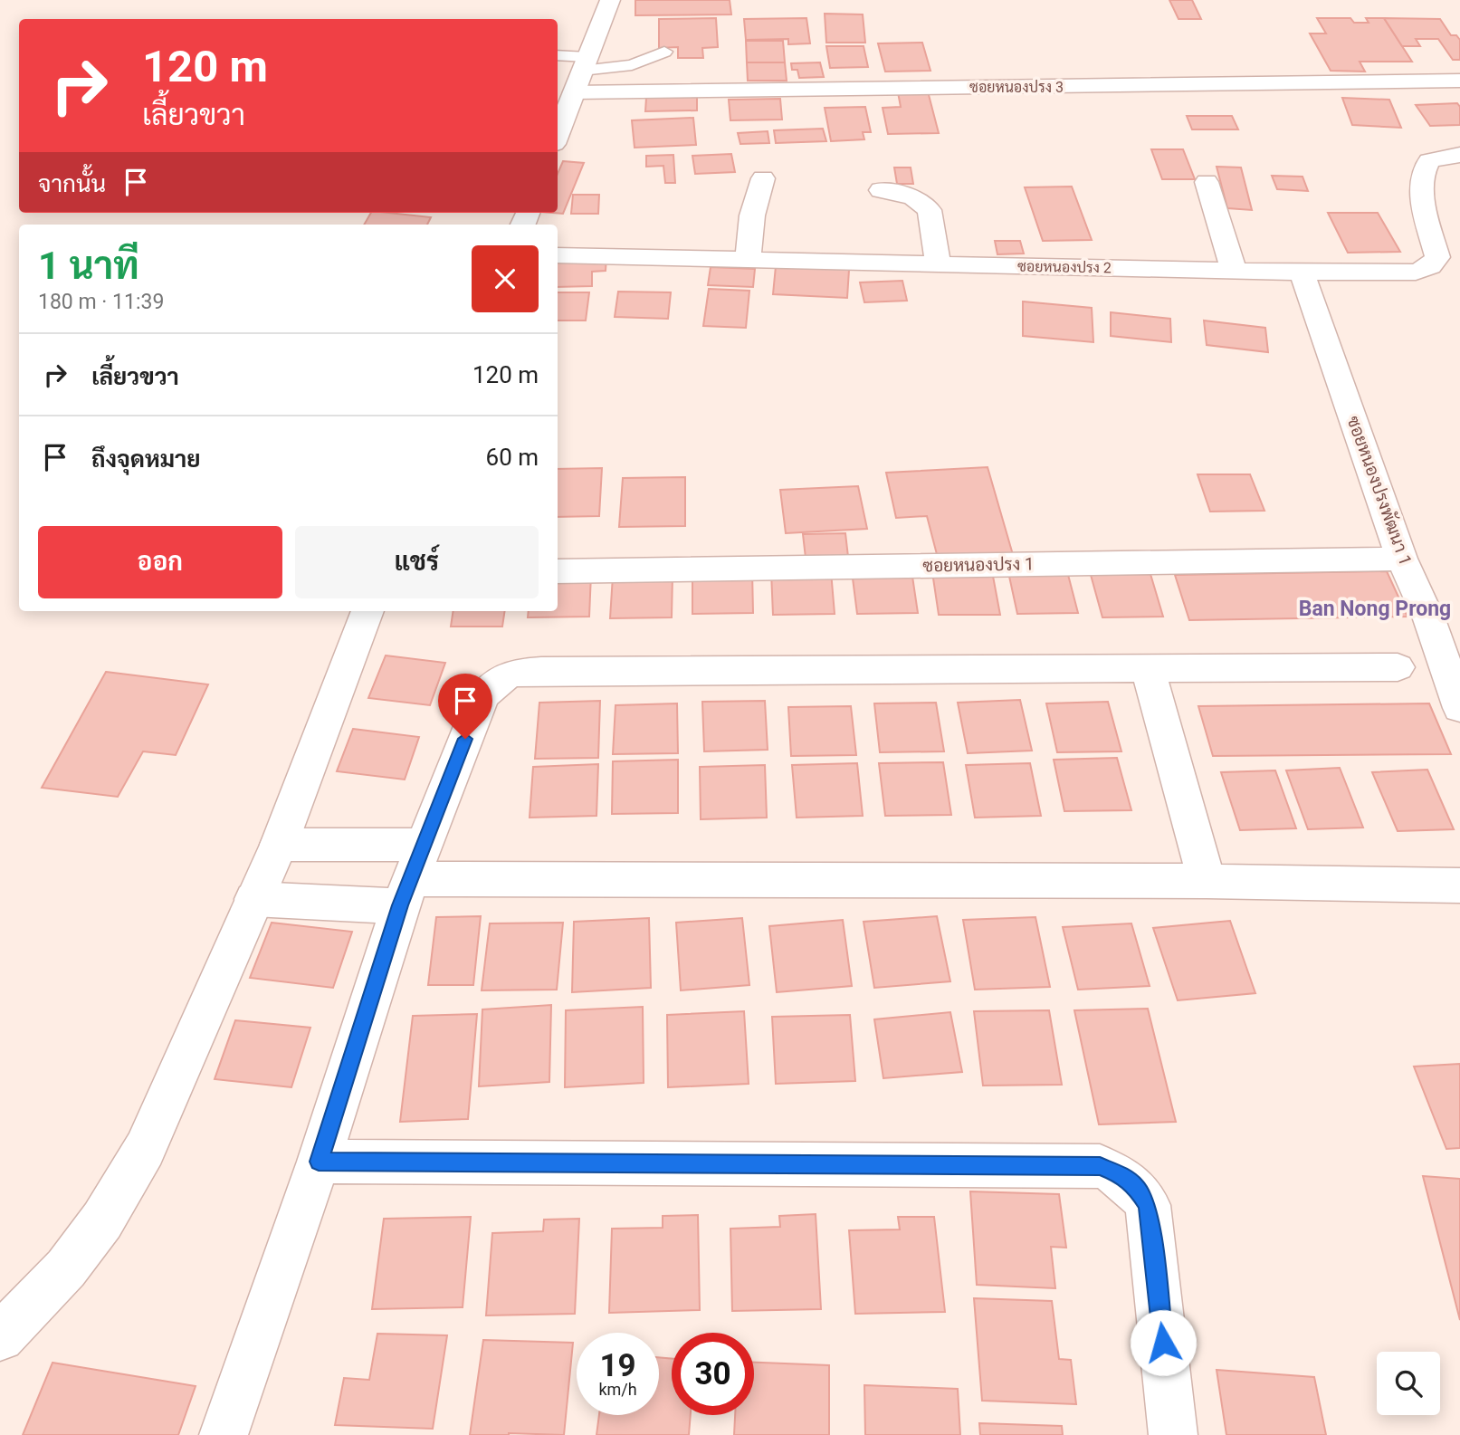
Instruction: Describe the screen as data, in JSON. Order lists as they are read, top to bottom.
{
  "streets": {
    "street": [
      "ซอยหนองปรง 3",
      "ซอยหนองปรง 2",
      "ซอยหนองปรงพัฒนา 1",
      "ซอยหนองปรง 1"
    ]
  },
  "crossings": [
    ["ซอยหนองปรง 2", "ซอยหนองปรงพัฒนา 1"],
    ["ซอยหนองปรงพัฒนา 1", "ซอยหนองปรง 1"]
  ],
  "districts": ["Ban Nong Prong"],
  "page": {
    "turn": ["120 m", "เลี้ยวขวา"],
    "then": "จากนั้น",
    "heading": ["1 นาที", "180 m · 11:39"],
    "list": [
      {
        "name": "เลี้ยวขวา",
        "value": "120 m"
      },
      {
        "name": "ถึงจุดหมาย",
        "value": "60 m"
      }
    ],
    "buttons": ["ออก", "แชร์"],
    "speed": "19 km/h",
    "limit": "30"
  }
}
